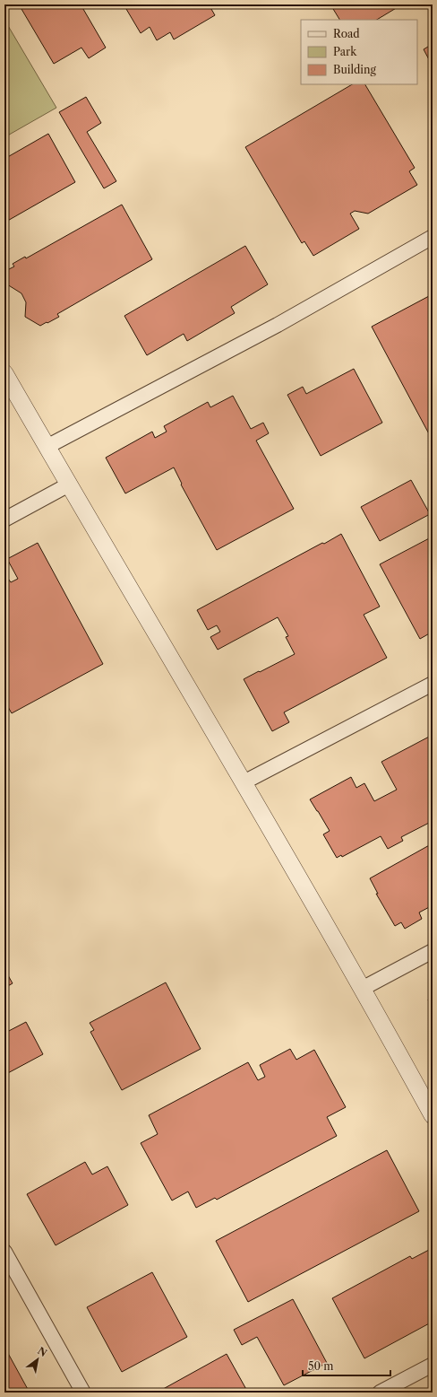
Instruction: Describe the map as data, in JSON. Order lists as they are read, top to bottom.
{
  "legend": ["Road", "Park", "Building"],
  "scale_bar": "50 m",
  "north": "top right"
}
